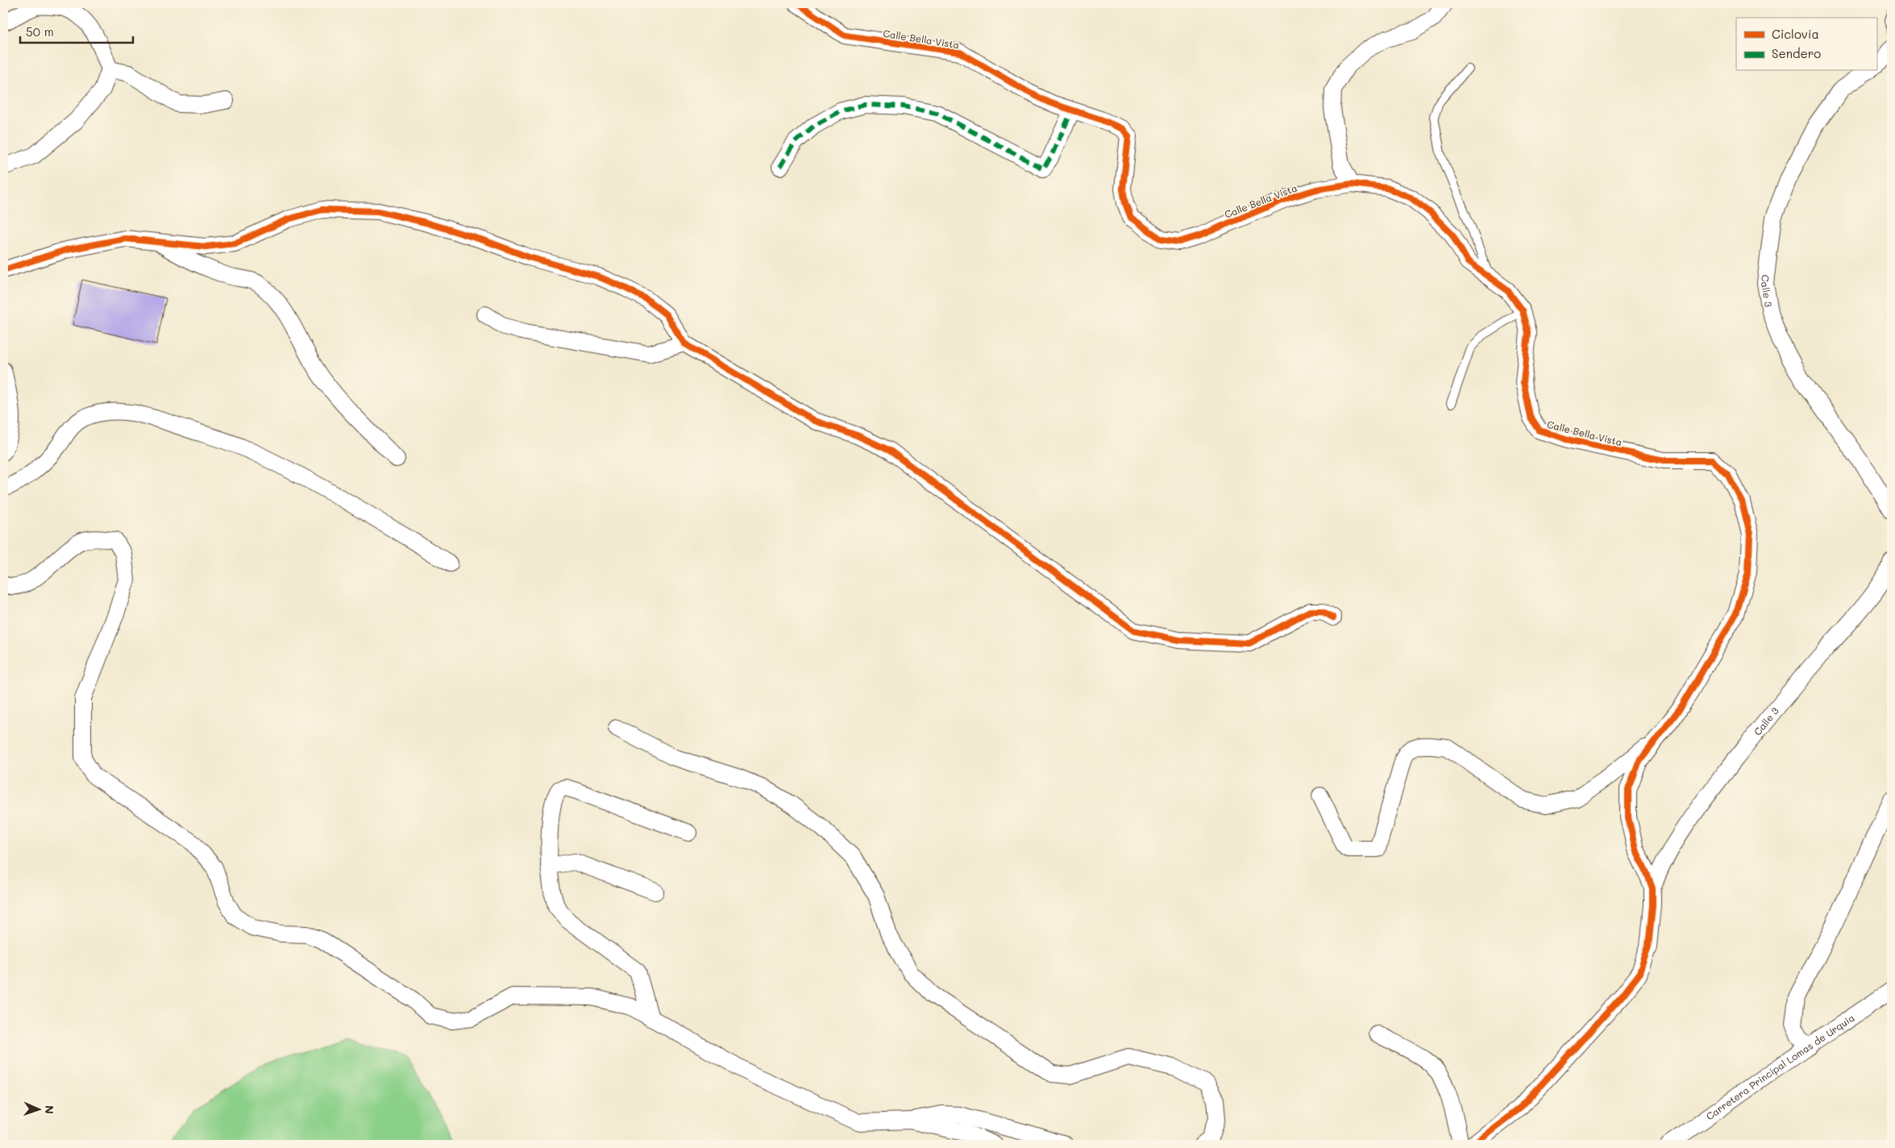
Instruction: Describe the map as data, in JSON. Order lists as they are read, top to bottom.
{
  "streets": {
    "street": ["Calle Bella Vista", "Calle 3", "Carretera Principal Lomas de Urquia"]
  },
  "crossings": [
    ["Calle Bella Vista", "Calle 3"]
  ],
  "legend": ["Ciclovía", "Sendero"],
  "scale_bar": "50 m",
  "north": "right"
}
